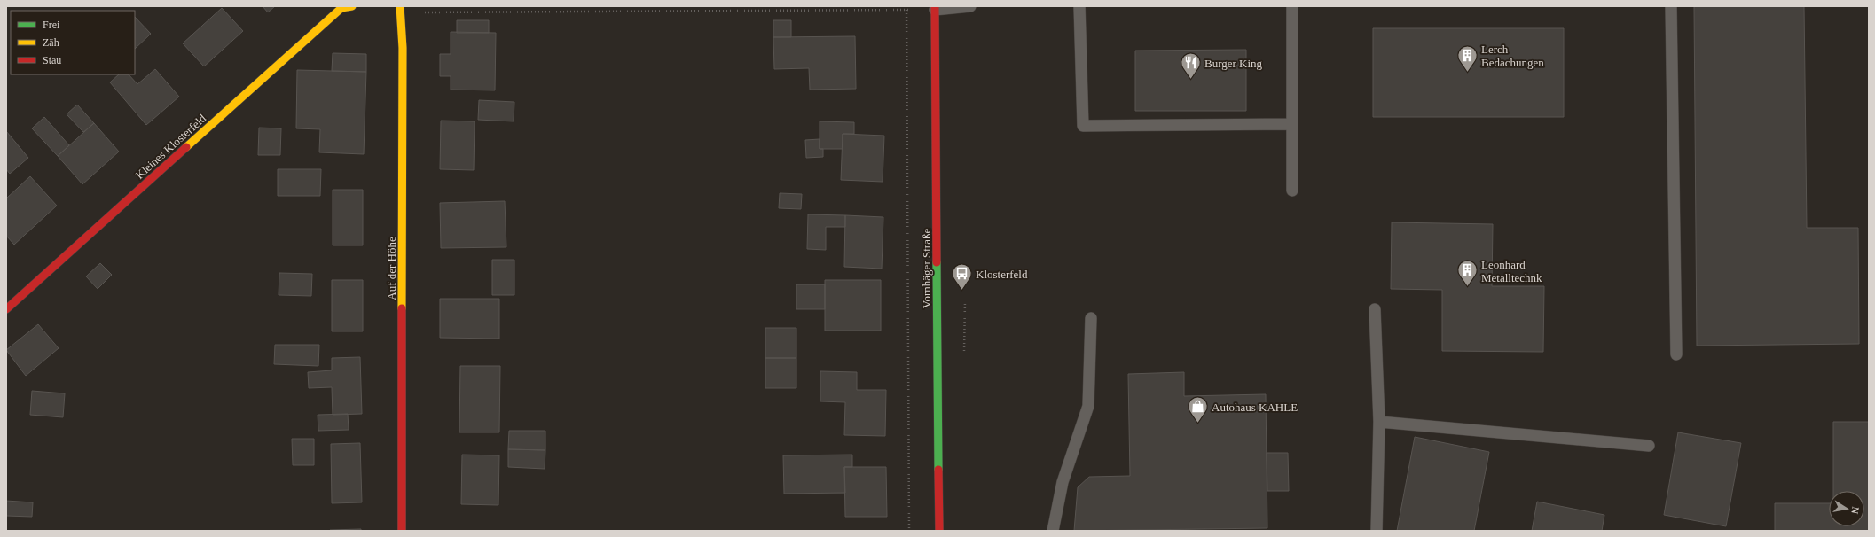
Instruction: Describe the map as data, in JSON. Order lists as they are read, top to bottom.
{
  "streets": {
    "street": ["Kleines Klosterfeld", "Auf der Höhe", "Vornhäger Straße"]
  },
  "places": {
    "building": ["Lerch Bedachungen", "Leonhard Metalltechnk"],
    "restaurant": ["Burger King"],
    "bus stop": ["Klosterfeld"],
    "shop": ["Autohaus KAHLE"]
  },
  "legend": ["Frei", "Zäh", "Stau"],
  "north": "right"
}
